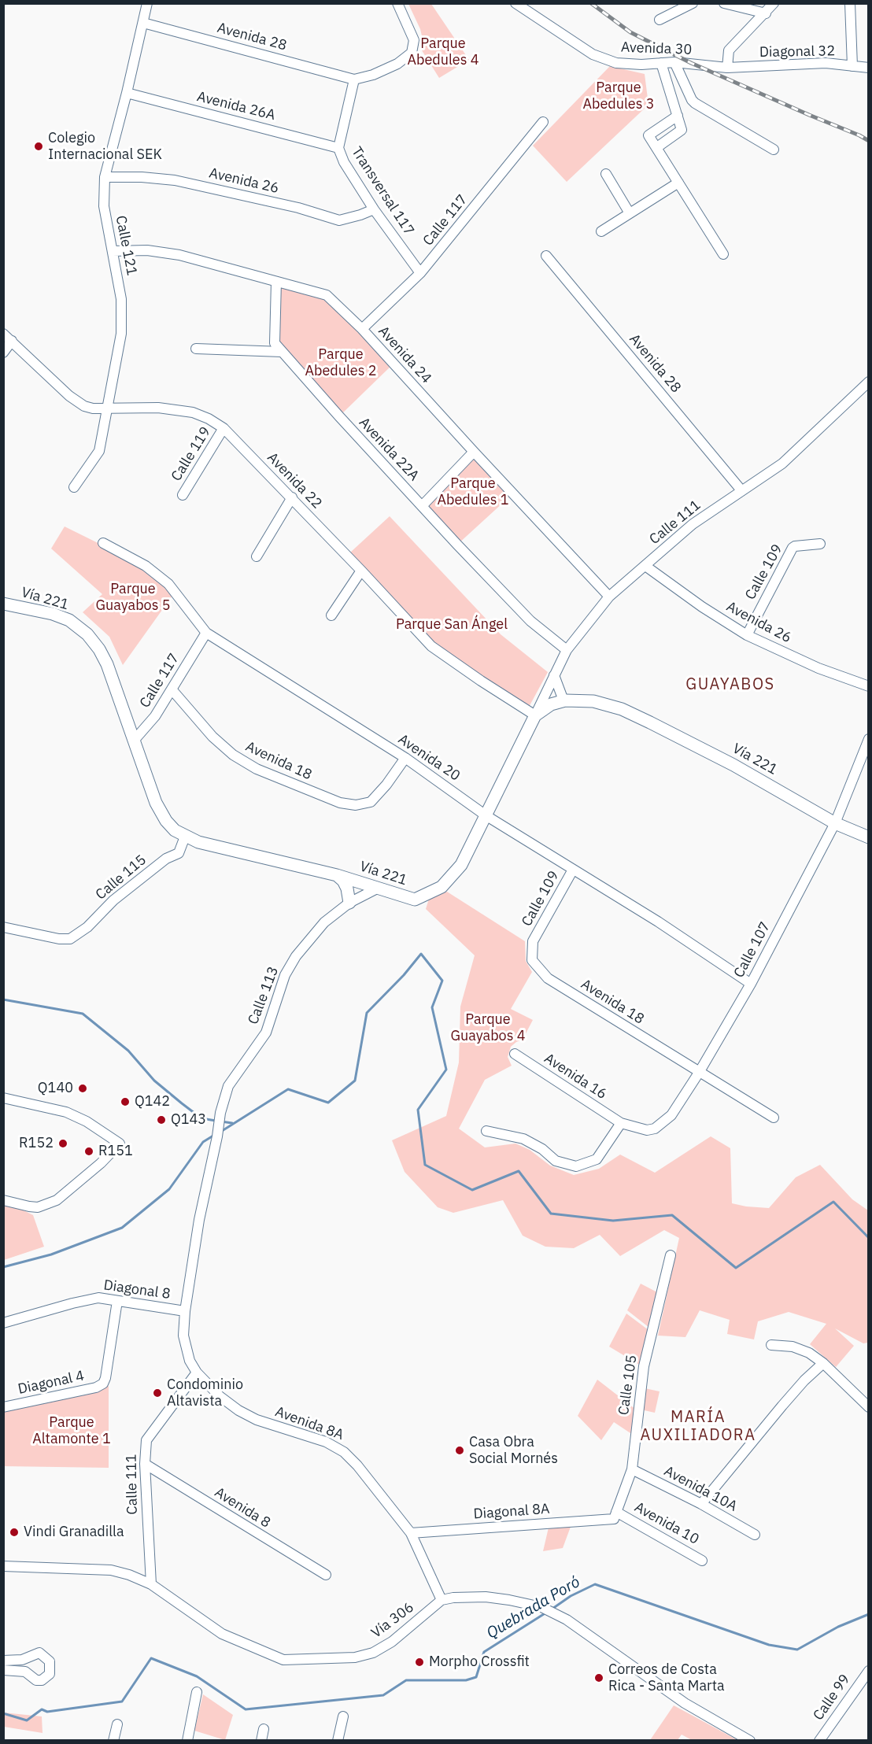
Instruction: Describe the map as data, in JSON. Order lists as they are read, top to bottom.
{
  "streets": {
    "main road": ["Vía 221"],
    "street": [
      "Avenida 28",
      "Avenida 30",
      "Diagonal 32",
      "Avenida 26A",
      "Avenida 26",
      "Transversal 117",
      "Calle 117",
      "Calle 121",
      "Avenida 24",
      "Avenida 22A",
      "Calle 119",
      "Avenida 22",
      "Calle 111",
      "Calle 109",
      "Avenida 20",
      "Avenida 18",
      "Calle 115",
      "Calle 107",
      "Calle 113",
      "Avenida 16",
      "Diagonal 8",
      "Diagonal 4",
      "Calle 105",
      "Avenida 8A",
      "Avenida 10A",
      "Avenida 8",
      "Diagonal 8A",
      "Avenida 10",
      "Vía 306",
      "Calle 99"
    ]
  },
  "crossings": [
    ["Avenida 28", "Calle 121"],
    ["Avenida 28", "Calle 111"],
    ["Avenida 30", "Diagonal 32"],
    ["Avenida 26A", "Transversal 117"],
    ["Avenida 26A", "Calle 121"],
    ["Avenida 26", "Transversal 117"],
    ["Avenida 26", "Calle 121"],
    ["Avenida 26", "Calle 111"],
    ["Avenida 26", "Calle 109"],
    ["Transversal 117", "Calle 117"],
    ["Calle 117", "Avenida 24"],
    ["Calle 117", "Vía 221"],
    ["Calle 117", "Avenida 20"],
    ["Calle 117", "Avenida 18"],
    ["Calle 121", "Avenida 24"],
    ["Calle 121", "Avenida 22"],
    ["Avenida 24", "Avenida 22A"],
    ["Avenida 24", "Calle 111"],
    ["Avenida 22A", "Calle 111"],
    ["Calle 119", "Avenida 22"],
    ["Avenida 22", "Calle 111"],
    ["Avenida 22", "Vía 221"],
    ["Calle 111", "Vía 221"],
    ["Calle 111", "Avenida 8A"],
    ["Calle 111", "Avenida 8"],
    ["Calle 111", "Vía 306"],
    ["Calle 109", "Avenida 20"],
    ["Calle 109", "Avenida 18"],
    ["Vía 221", "Avenida 20"],
    ["Vía 221", "Calle 115"],
    ["Vía 221", "Calle 107"],
    ["Vía 221", "Calle 113"],
    ["Avenida 20", "Avenida 18"],
    ["Avenida 20", "Calle 107"],
    ["Avenida 18", "Calle 107"],
    ["Calle 107", "Avenida 16"],
    ["Calle 113", "Diagonal 8"],
    ["Calle 113", "Avenida 8A"],
    ["Diagonal 8", "Diagonal 4"],
    ["Diagonal 8", "Avenida 8A"],
    ["Calle 105", "Avenida 10A"],
    ["Calle 105", "Diagonal 8A"],
    ["Calle 105", "Avenida 10"],
    ["Avenida 8A", "Diagonal 8A"],
    ["Avenida 8A", "Vía 306"],
    ["Diagonal 8A", "Avenida 10"]
  ],
  "districts": ["GUAYABOS", "MARÍA AUXILIADORA"],
  "water": ["Quebrada Poró"],
  "parks": [
    "Parque Abedules 4",
    "Parque Abedules 3",
    "Parque Abedules 2",
    "Parque Abedules 1",
    "Parque Guayabos 5",
    "Parque San Ángel",
    "Parque Guayabos 4",
    "Parque Altamonte 1"
  ],
  "places": [
    "Colegio Internacional SEK",
    "Q140",
    "Q142",
    "Q143",
    "R152",
    "R151",
    "Condominio Altavista",
    "Casa Obra Social Mornés",
    "Vindi Granadilla",
    "Morpho Crossfit",
    "Correos de Costa Rica - Santa Marta"
  ]
}
